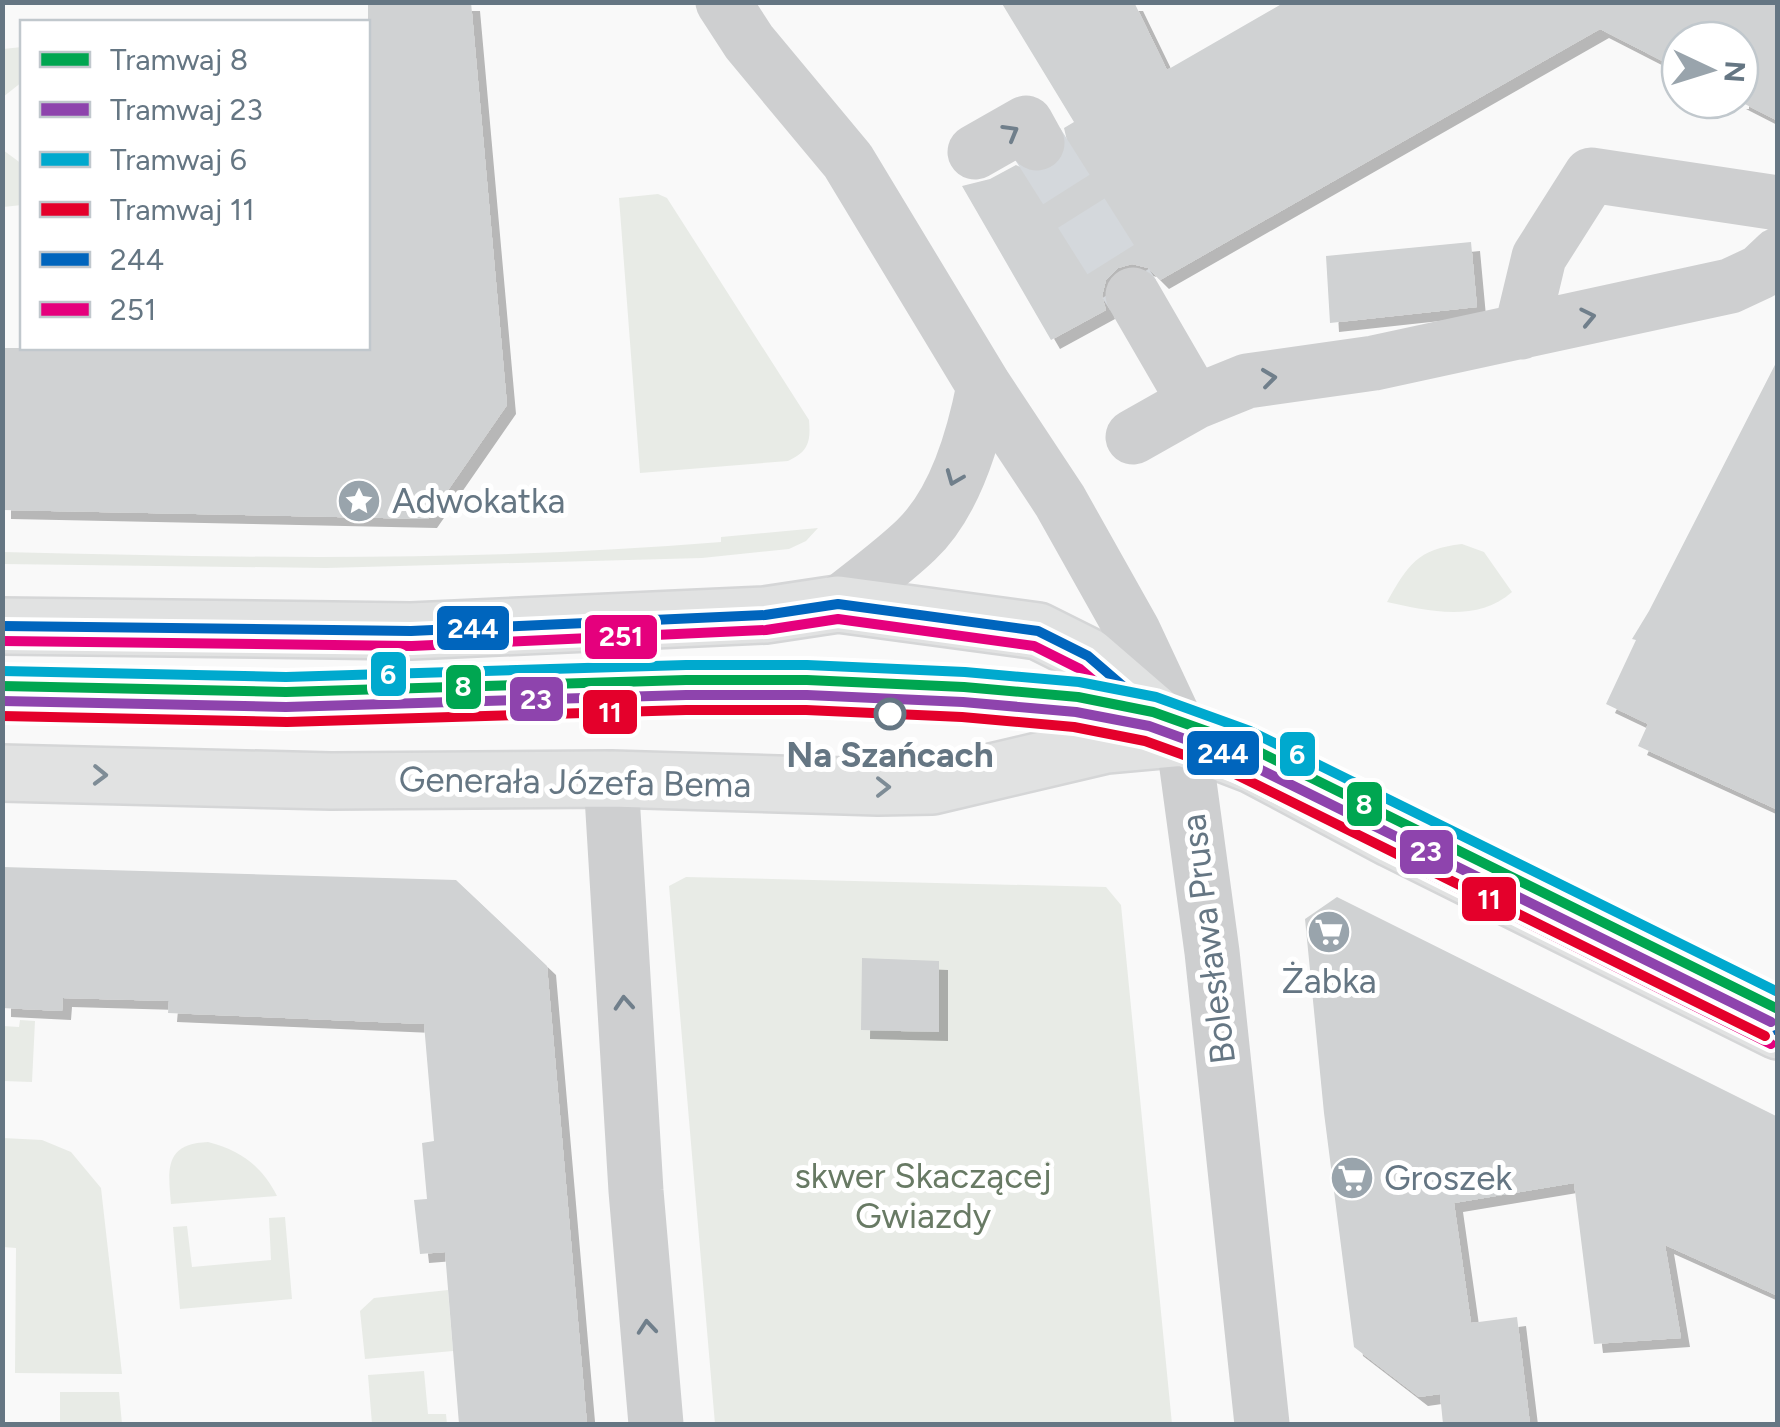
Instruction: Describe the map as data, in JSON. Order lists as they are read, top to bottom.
{
  "streets": {
    "street": ["Generała Józefa Bema", "Bolesława Prusa"]
  },
  "crossings": [
    ["Generała Józefa Bema", "Bolesława Prusa"]
  ],
  "parks": ["skwer Skaczącej Gwiazdy"],
  "places": {
    "place": ["Adwokatka"],
    "other": ["Na Szańcach"],
    "supermarket": ["Żabka", "Groszek"]
  },
  "lines": [
    "transit line 244",
    "transit line 251",
    "tram line 6",
    "tram line 8",
    "tram line 23",
    "tram line 11"
  ],
  "legend": [
    "Tramwaj 8",
    "Tramwaj 23",
    "Tramwaj 6",
    "Tramwaj 11",
    "244",
    "251"
  ],
  "north": "right"
}
